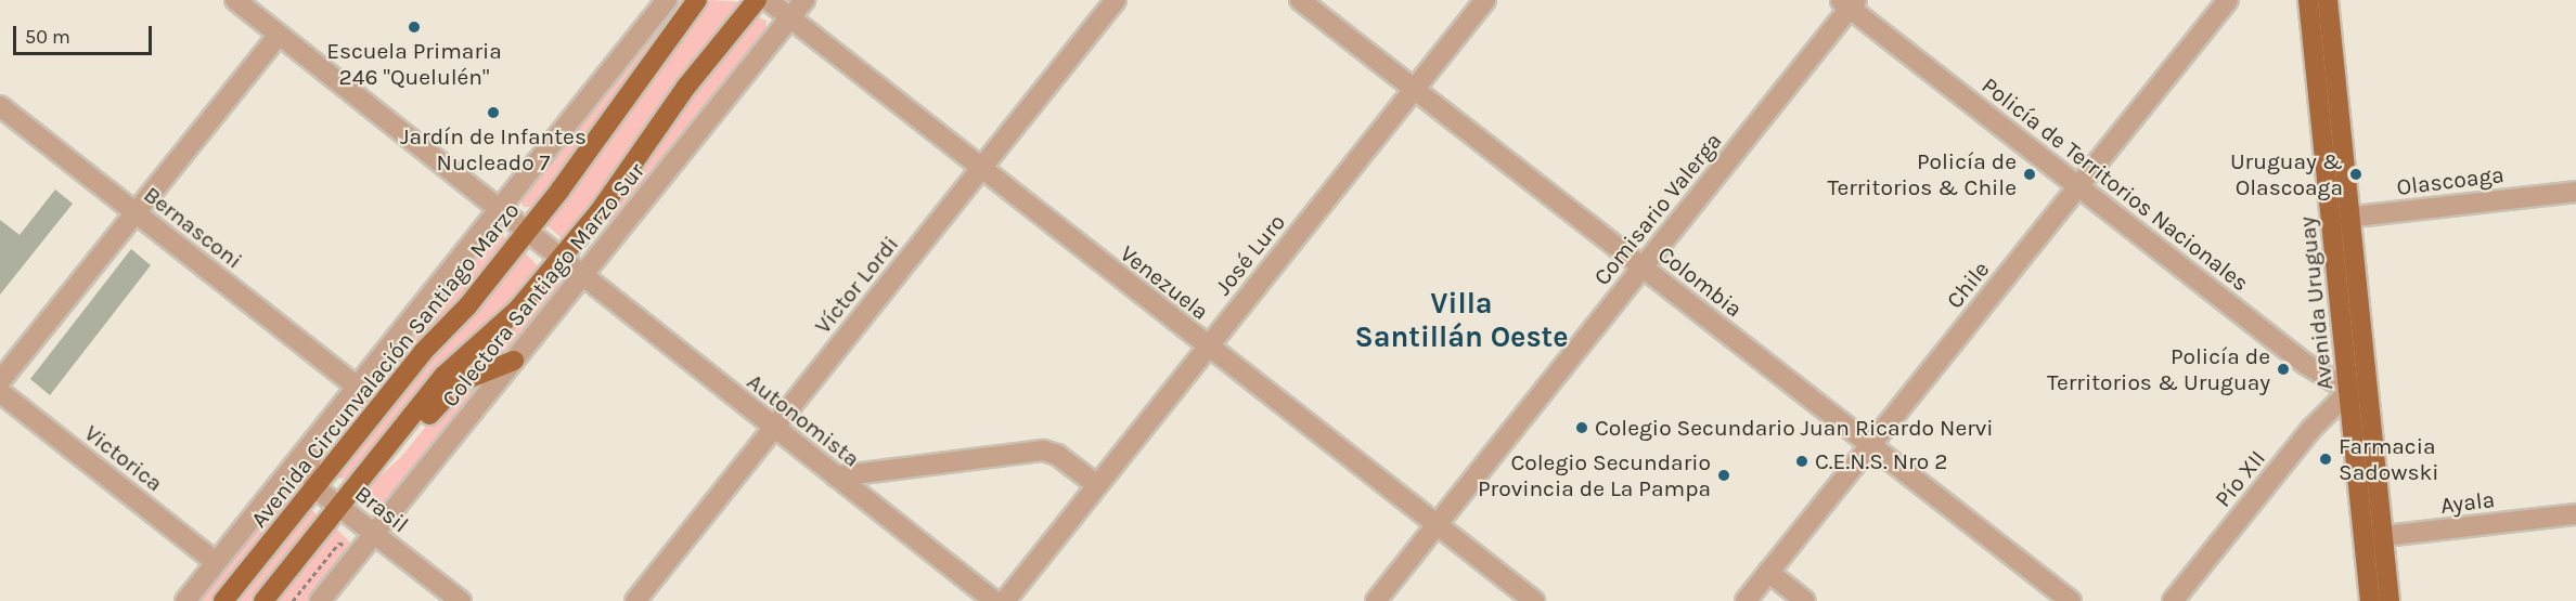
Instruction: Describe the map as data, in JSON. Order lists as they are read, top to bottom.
{
  "streets": {
    "main road": ["Avenida Uruguay", "Avenida Circunvalación Santiago Marzo"],
    "street": [
      "Olascoaga",
      "Policía de Territorios Nacionales",
      "Comisario Valerga",
      "Bernasconi",
      "José Luro",
      "Colombia",
      "Venezuela",
      "Colectora Santiago Marzo Sur",
      "Víctor Lordi",
      "Chile",
      "Autonomista",
      "Victorica",
      "Pío XII",
      "Ayala",
      "Brasil"
    ]
  },
  "crossings": [
    ["Olascoaga", "Avenida Uruguay"],
    ["Policía de Territorios Nacionales", "Comisario Valerga"],
    ["Policía de Territorios Nacionales", "Chile"],
    ["Policía de Territorios Nacionales", "Avenida Uruguay"],
    ["Policía de Territorios Nacionales", "Pío XII"],
    ["Comisario Valerga", "Colombia"],
    ["Comisario Valerga", "Venezuela"],
    ["José Luro", "Colombia"],
    ["José Luro", "Venezuela"],
    ["Colombia", "Chile"],
    ["Venezuela", "Colectora Santiago Marzo Sur"],
    ["Venezuela", "Víctor Lordi"],
    ["Colectora Santiago Marzo Sur", "Autonomista"],
    ["Colectora Santiago Marzo Sur", "Brasil"],
    ["Víctor Lordi", "Autonomista"],
    ["Avenida Uruguay", "Pío XII"],
    ["Avenida Uruguay", "Ayala"],
    ["Avenida Circunvalación Santiago Marzo", "Autonomista"],
    ["Avenida Circunvalación Santiago Marzo", "Brasil"]
  ],
  "districts": ["Villa Santillán Oeste"],
  "places": [
    "Escuela Primaria 246 \"Quelulén\"",
    "Jardín de Infantes Nucleado 7",
    "Policía de Territorios & Chile",
    "Uruguay & Olascoaga",
    "Policía de Territorios & Uruguay",
    "Colegio Secundario Juan Ricardo Nervi",
    "Farmacia Sadowski",
    "C.E.N.S. Nro 2",
    "Colegio Secundario Provincia de La Pampa"
  ],
  "scale_bar": "50 m"
}
